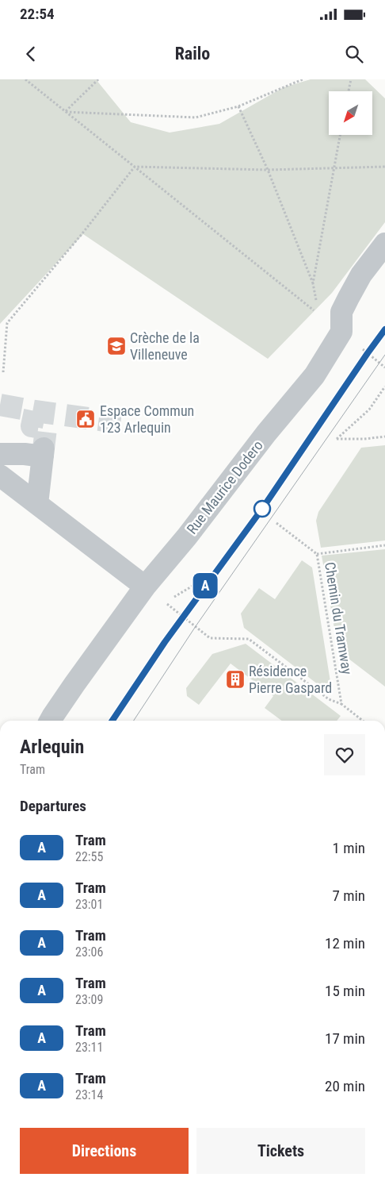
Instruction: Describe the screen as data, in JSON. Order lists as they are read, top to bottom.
{
  "streets": {
    "street": ["Rue Maurice Dodero"],
    "path": ["Chemin du Tramway"]
  },
  "places": {
    "school or university": ["Crèche de la Villeneuve"],
    "public building": ["Espace Commun 123 Arlequin"],
    "building": ["Résidence Pierre Gaspard"]
  },
  "lines": ["tram line A"],
  "north": "bottom left",
  "page": {
    "status": "22:54",
    "header": "Railo",
    "on_map": "A",
    "heading": [
      ["Arlequin", "Tram"],
      "Departures"
    ],
    "list": [
      {
        "mark": "A",
        "name": "Tram",
        "note": "22:55",
        "value": "1 min"
      },
      {
        "mark": "A",
        "name": "Tram",
        "note": "23:01",
        "value": "7 min"
      },
      {
        "mark": "A",
        "name": "Tram",
        "note": "23:06",
        "value": "12 min"
      },
      {
        "mark": "A",
        "name": "Tram",
        "note": "23:09",
        "value": "15 min"
      },
      {
        "mark": "A",
        "name": "Tram",
        "note": "23:11",
        "value": "17 min"
      },
      {
        "mark": "A",
        "name": "Tram",
        "note": "23:14",
        "value": "20 min"
      }
    ],
    "buttons": ["Directions", "Tickets"]
  }
}
